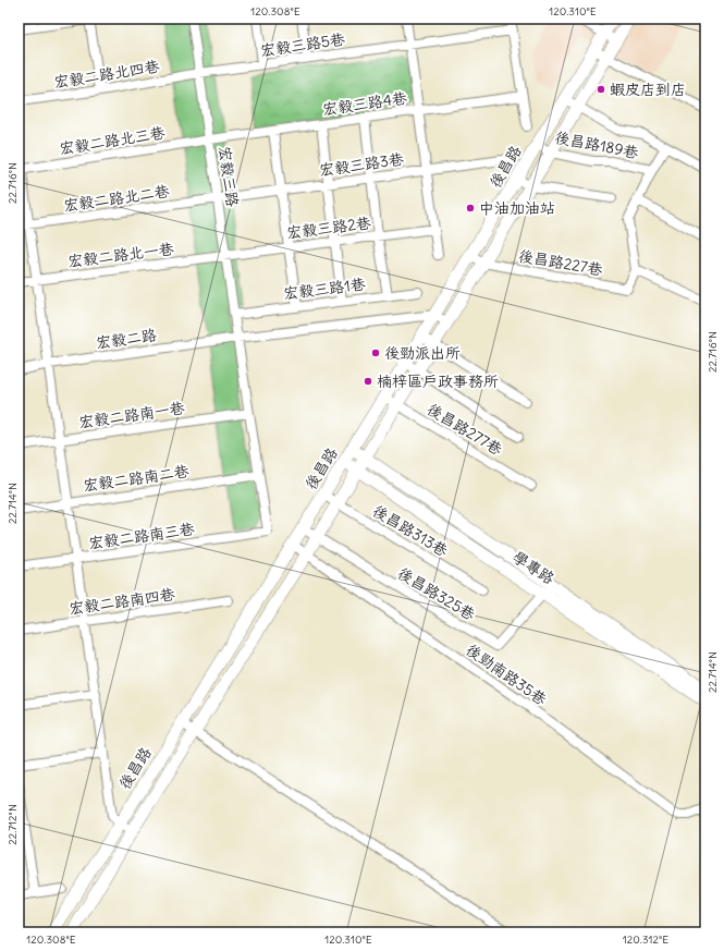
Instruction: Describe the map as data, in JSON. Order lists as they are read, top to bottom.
{
  "streets": {
    "street": [
      "宏毅三路5巷",
      "宏毅二路北四巷",
      "宏毅三路4巷",
      "宏毅二路北三巷",
      "後昌路189巷",
      "宏毅三路3巷",
      "後昌路",
      "宏毅三路",
      "宏毅二路北二巷",
      "宏毅三路2巷",
      "宏毅二路北一巷",
      "後昌路227巷",
      "宏毅三路1巷",
      "宏毅二路",
      "宏毅二路南一巷",
      "後昌路277巷",
      "宏毅二路南二巷",
      "後昌路313巷",
      "宏毅二路南三巷",
      "學專路",
      "後昌路325巷",
      "宏毅二路南四巷",
      "後勁南路35巷"
    ]
  },
  "crossings": [
    ["宏毅三路5巷", "宏毅二路北四巷"],
    ["宏毅三路5巷", "宏毅三路"],
    ["宏毅二路北四巷", "宏毅三路"],
    ["宏毅三路4巷", "宏毅二路北三巷"],
    ["宏毅三路4巷", "宏毅三路"],
    ["宏毅二路北三巷", "宏毅三路"],
    ["後昌路189巷", "後昌路"],
    ["宏毅三路3巷", "宏毅三路"],
    ["宏毅三路3巷", "宏毅二路北二巷"],
    ["後昌路", "後昌路227巷"],
    ["後昌路", "後昌路277巷"],
    ["後昌路", "後昌路313巷"],
    ["後昌路", "學專路"],
    ["後昌路", "後昌路325巷"],
    ["後昌路", "後勁南路35巷"],
    ["宏毅三路", "宏毅二路北二巷"],
    ["宏毅三路", "宏毅三路2巷"],
    ["宏毅三路", "宏毅二路北一巷"],
    ["宏毅三路", "宏毅三路1巷"],
    ["宏毅三路", "宏毅二路"],
    ["宏毅三路", "宏毅二路南一巷"],
    ["宏毅三路", "宏毅二路南二巷"],
    ["宏毅三路", "宏毅二路南三巷"],
    ["宏毅三路2巷", "宏毅二路北一巷"],
    ["學專路", "後昌路325巷"]
  ],
  "places": [
    "蝦皮店到店",
    "中油加油站",
    "後勁派出所",
    "楠梓區戶政事務所"
  ],
  "coordinates": [
    "120.308°E",
    "120.310°E",
    "22.716°N",
    "22.714°N",
    "22.712°N",
    "120.312°E"
  ]
}
